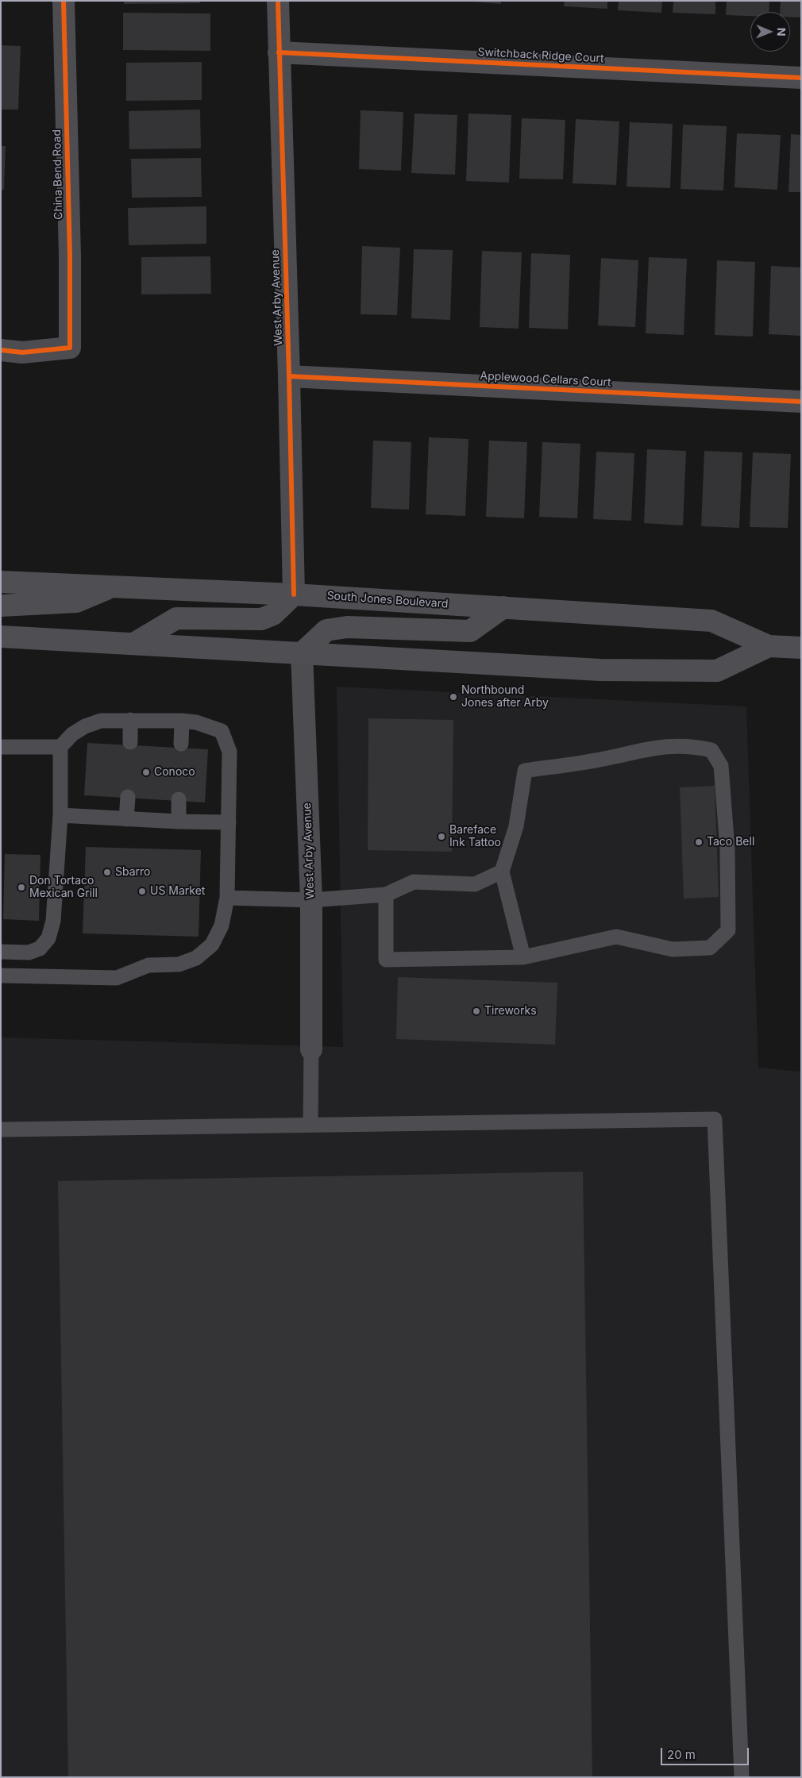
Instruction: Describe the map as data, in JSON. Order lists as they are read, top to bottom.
{
  "streets": {
    "main road": ["South Jones Boulevard"],
    "street": [
      "Switchback Ridge Court",
      "China Bend Road",
      "West Arby Avenue",
      "Applewood Cellars Court"
    ]
  },
  "crossings": [
    ["Switchback Ridge Court", "West Arby Avenue"],
    ["West Arby Avenue", "Applewood Cellars Court"],
    ["West Arby Avenue", "South Jones Boulevard"]
  ],
  "places": [
    "Northbound Jones after Arby",
    "Conoco",
    "Bareface Ink Tattoo",
    "Taco Bell",
    "Sbarro",
    "Don Tortaco Mexican Grill",
    "US Market",
    "Tireworks"
  ],
  "scale_bar": "20 m",
  "north": "right"
}
